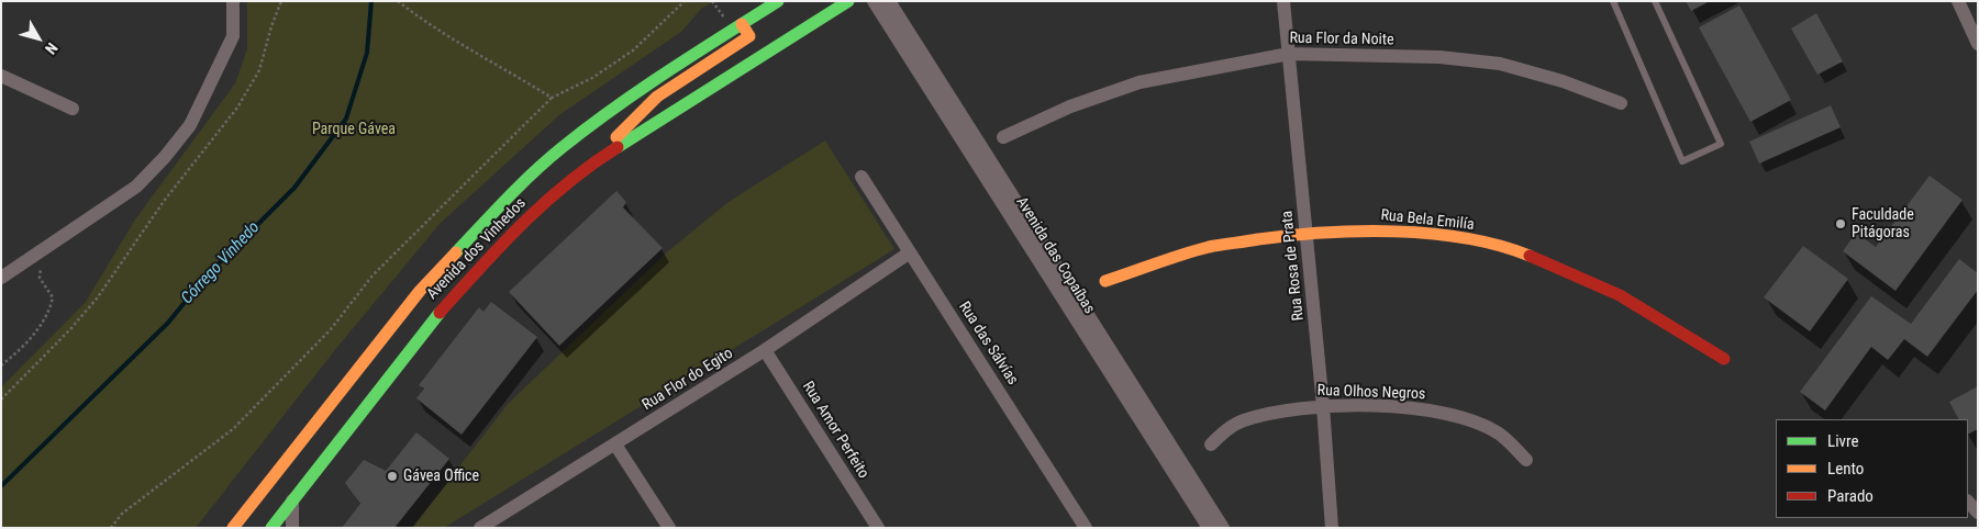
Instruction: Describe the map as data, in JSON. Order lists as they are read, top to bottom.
{
  "streets": {
    "main road": ["Rua Bela Emilía", "Avenida dos Vinhedos"],
    "street": [
      "Rua Flor da Noite",
      "Avenida das Copaíbas",
      "Rua Rosa de Prata",
      "Rua das Sálvías",
      "Rua Flor do Egito",
      "Rua Olhos Negros",
      "Rua Amor Perfeito"
    ]
  },
  "crossings": [
    ["Rua Flor da Noite", "Rua Rosa de Prata"],
    ["Rua Bela Emilía", "Rua Rosa de Prata"],
    ["Rua Rosa de Prata", "Rua Olhos Negros"],
    ["Rua das Sálvías", "Rua Flor do Egito"],
    ["Rua Flor do Egito", "Rua Amor Perfeito"]
  ],
  "water": ["Córrego Vinhedo"],
  "parks": ["Parque Gávea"],
  "places": ["Faculdade Pitágoras", "Gávea Office"],
  "legend": ["Livre", "Lento", "Parado"],
  "north": "bottom right"
}
